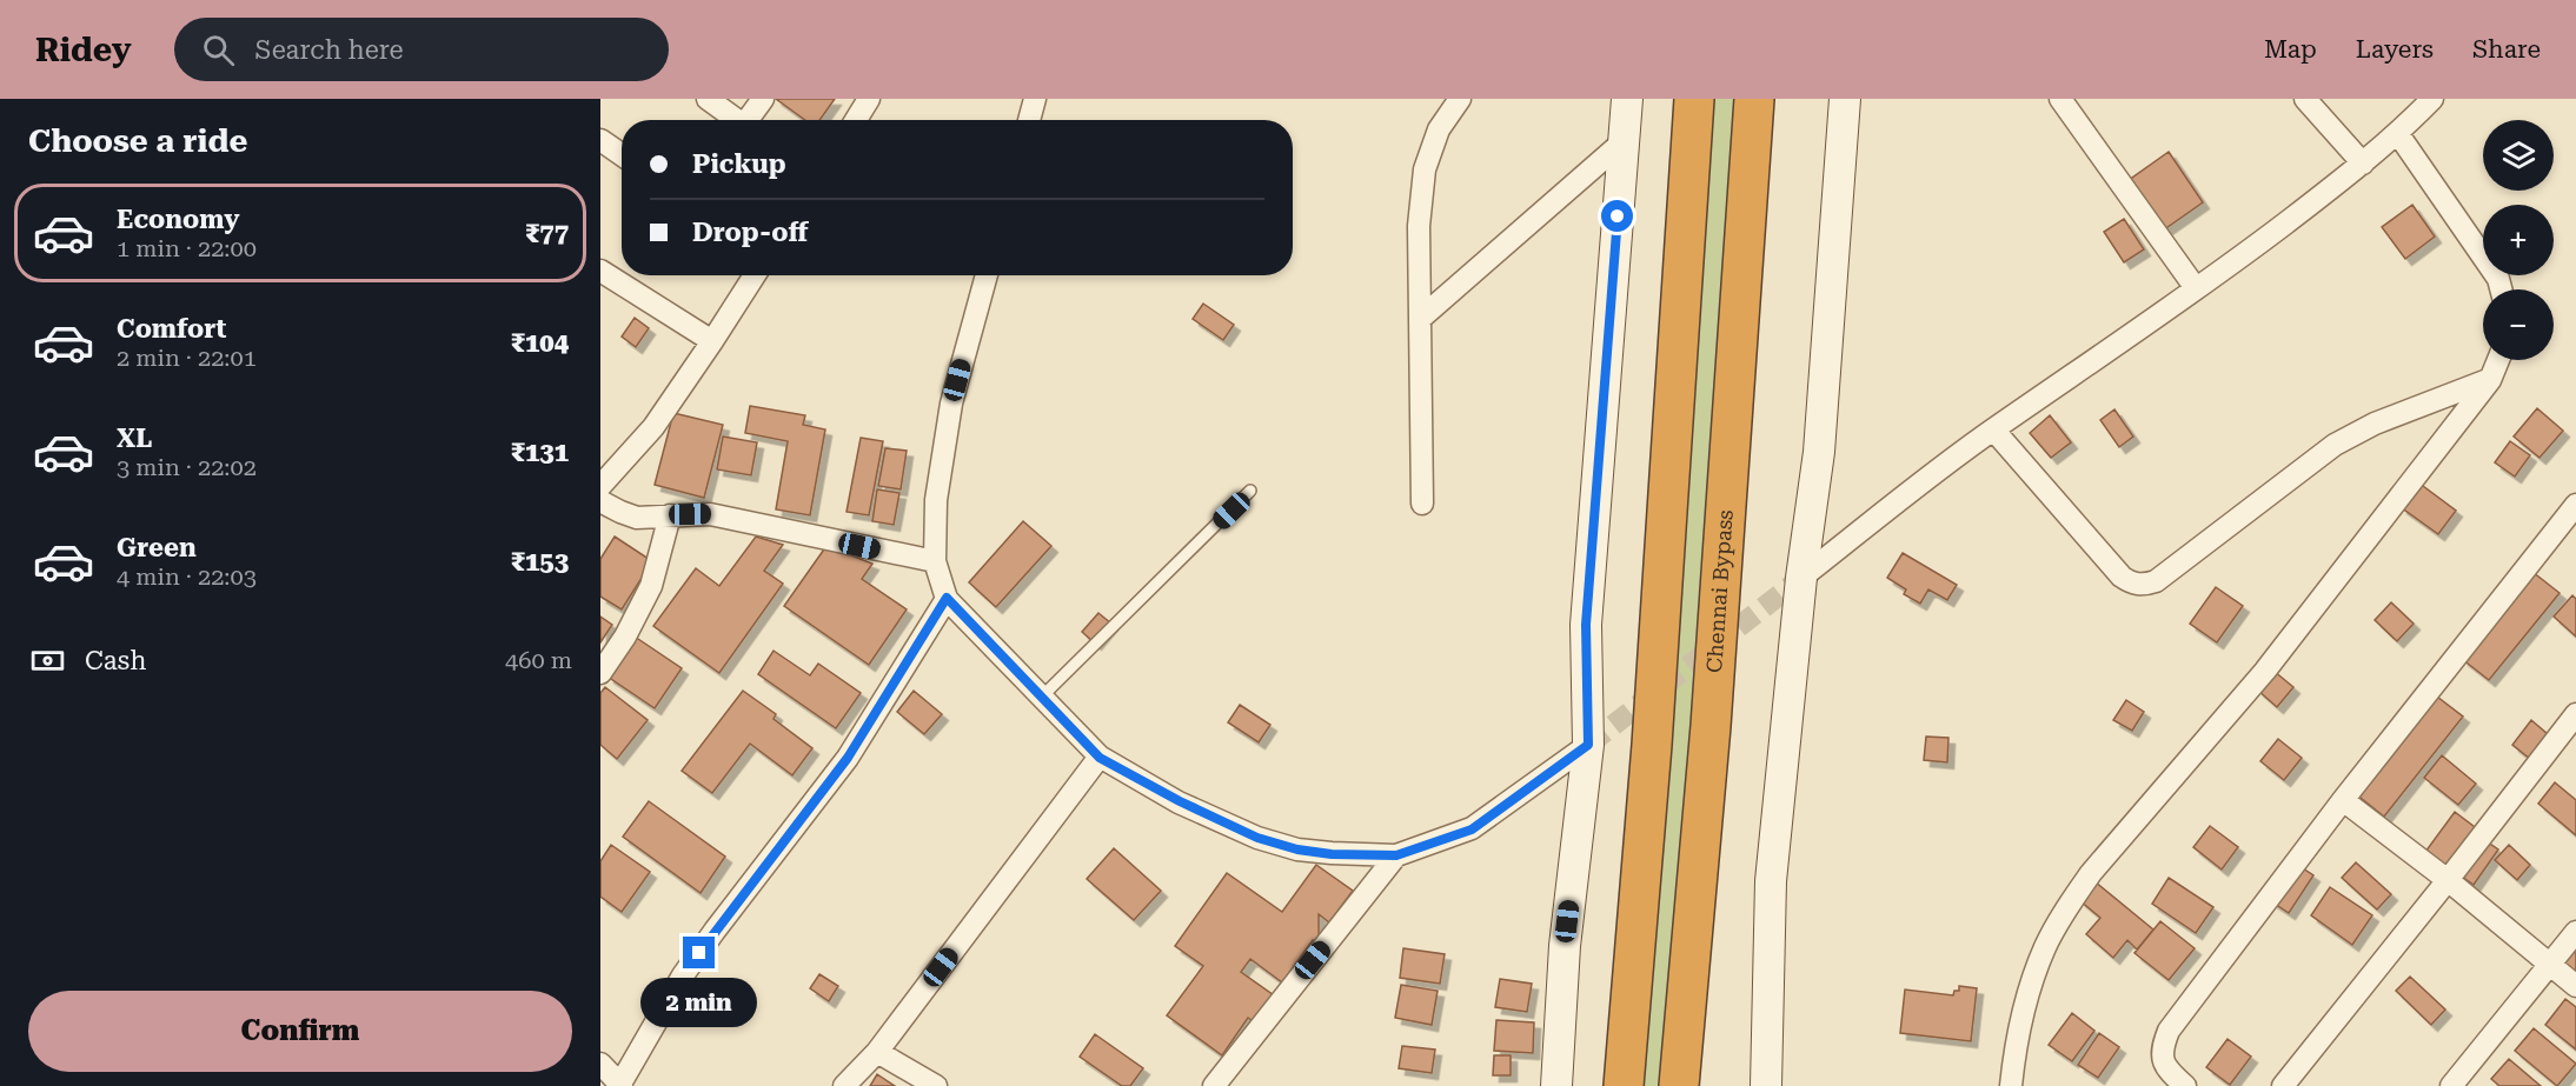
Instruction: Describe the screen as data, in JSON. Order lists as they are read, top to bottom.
{
  "streets": {
    "highway": ["Chennai Bypass"]
  },
  "page": {
    "header": "Ridey",
    "search": "Search here",
    "nav": ["Map", "Layers", "Share"],
    "heading": "Choose a ride",
    "map_buttons": ["+", "−"],
    "banner": ["Pickup", "Drop-off"],
    "list": [
      {
        "name": "Economy",
        "note": "1 min · 22:00",
        "value": "₹77"
      },
      {
        "name": "Comfort",
        "note": "2 min · 22:01",
        "value": "₹104"
      },
      {
        "name": "XL",
        "note": "3 min · 22:02",
        "value": "₹131"
      },
      {
        "name": "Green",
        "note": "4 min · 22:03",
        "value": "₹153"
      }
    ],
    "pay": ["Cash", "460 m"],
    "buttons": "Confirm",
    "bubble": "2 min"
  }
}
